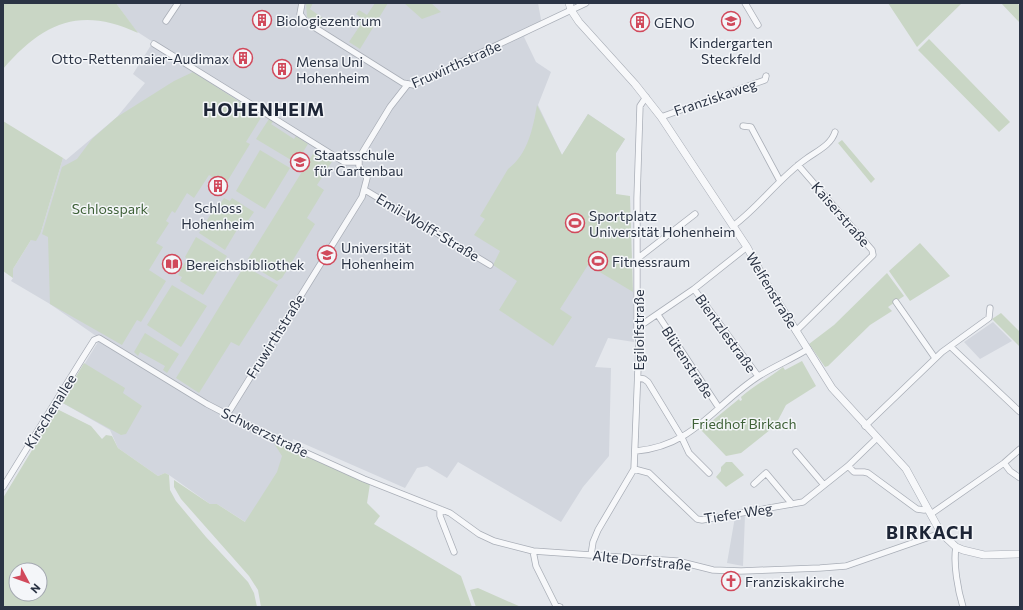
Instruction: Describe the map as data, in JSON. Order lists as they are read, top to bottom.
{
  "streets": {
    "street": [
      "Fruwirthstraße",
      "Franziskaweg",
      "Kaiserstraße",
      "Emil-Wolff-Straße",
      "Welfenstraße",
      "Egilolfstraße",
      "Bientzlestraße",
      "Blütenstraße",
      "Kirschenallee",
      "Schwerzstraße",
      "Tiefer Weg",
      "Alte Dorfstraße"
    ]
  },
  "crossings": [
    ["Fruwirthstraße", "Emil-Wolff-Straße"],
    ["Fruwirthstraße", "Welfenstraße"],
    ["Fruwirthstraße", "Schwerzstraße"],
    ["Franziskaweg", "Welfenstraße"],
    ["Kaiserstraße", "Welfenstraße"],
    ["Welfenstraße", "Egilolfstraße"],
    ["Welfenstraße", "Tiefer Weg"],
    ["Welfenstraße", "Alte Dorfstraße"],
    ["Egilolfstraße", "Tiefer Weg"],
    ["Egilolfstraße", "Alte Dorfstraße"],
    ["Kirschenallee", "Schwerzstraße"],
    ["Schwerzstraße", "Alte Dorfstraße"]
  ],
  "districts": ["HOHENHEIM", "BIRKACH"],
  "parks": ["Schlosspark", "Friedhof Birkach"],
  "places": {
    "building": [
      "Biologiezentrum",
      "GENO",
      "Otto-Rettenmaier-Audimax",
      "Mensa Uni Hohenheim",
      "Schloss Hohenheim"
    ],
    "school or university": ["Kindergarten Steckfeld", "Staatsschule für Gartenbau", "Universität Hohenheim"],
    "sports": ["Sportplatz Universität Hohenheim", "Fitnessraum"],
    "library": ["Bereichsbibliothek"],
    "church": ["Franziskakirche"]
  },
  "north": "bottom right"
}
